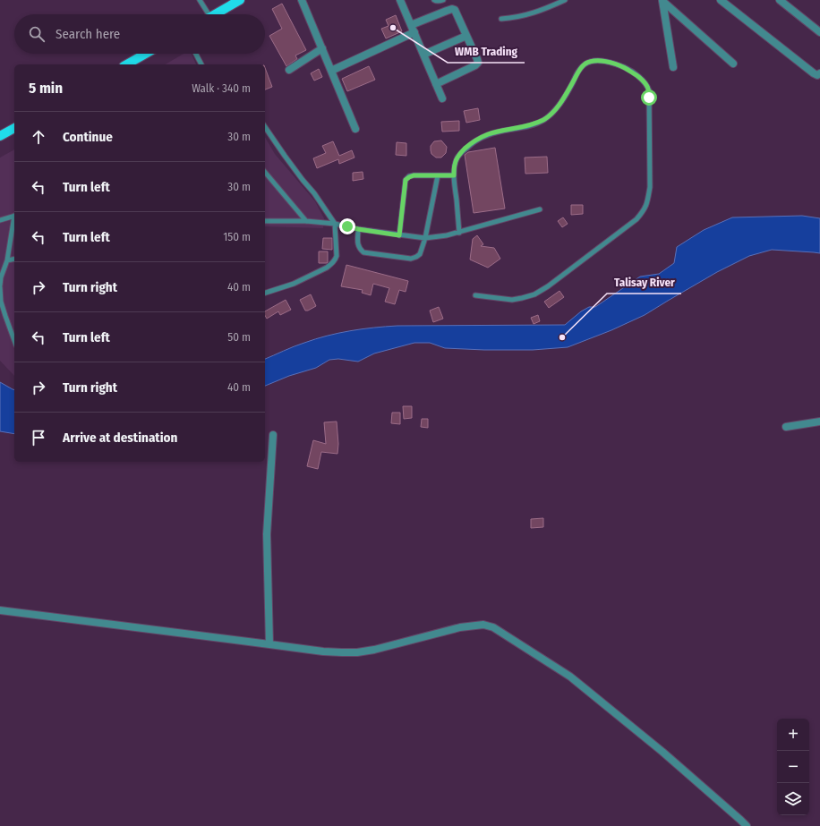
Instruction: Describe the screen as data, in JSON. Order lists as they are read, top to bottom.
{
  "places": ["WMB Trading", "Talisay River"],
  "page": {
    "search": "Search here",
    "heading": ["5 min", "Walk · 340 m"],
    "list": [
      ["Continue", "30 m"],
      ["Turn left", "30 m"],
      ["Turn left", "150 m"],
      ["Turn right", "40 m"],
      ["Turn left", "50 m"],
      ["Turn right", "40 m"],
      "Arrive at destination"
    ],
    "map_buttons": ["+", "−"]
  }
}
